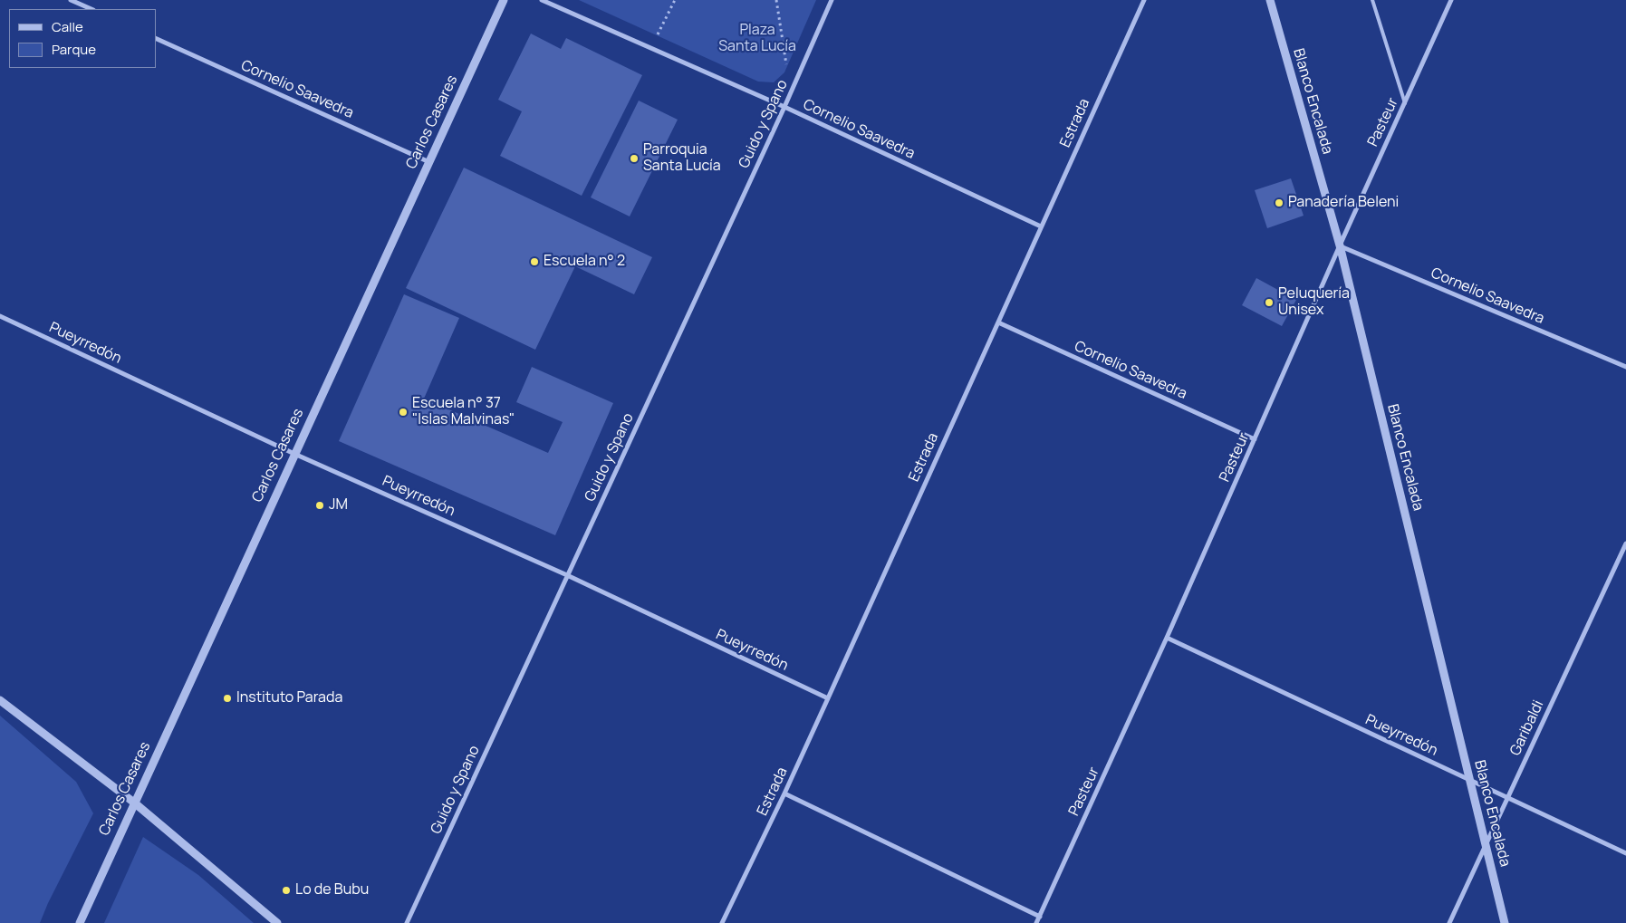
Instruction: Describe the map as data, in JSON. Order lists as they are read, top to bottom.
{
  "streets": {
    "street": [
      "Cornelio Saavedra",
      "Blanco Encalada",
      "Carlos Casares",
      "Pasteur",
      "Estrada",
      "Guido y Spano",
      "Pueyrredón",
      "Garibaldi"
    ]
  },
  "crossings": [
    ["Cornelio Saavedra", "Blanco Encalada"],
    ["Cornelio Saavedra", "Carlos Casares"],
    ["Cornelio Saavedra", "Pasteur"],
    ["Cornelio Saavedra", "Estrada"],
    ["Cornelio Saavedra", "Guido y Spano"],
    ["Blanco Encalada", "Pasteur"],
    ["Blanco Encalada", "Pueyrredón"],
    ["Blanco Encalada", "Garibaldi"],
    ["Carlos Casares", "Pueyrredón"],
    ["Pasteur", "Pueyrredón"],
    ["Estrada", "Pueyrredón"],
    ["Guido y Spano", "Pueyrredón"],
    ["Pueyrredón", "Garibaldi"]
  ],
  "parks": ["Plaza Santa Lucía"],
  "places": [
    "Parroquia Santa Lucía",
    "Panadería Beleni",
    "Escuela n° 2",
    "Peluquería Unisex",
    "Escuela n° 37 \"Islas Malvinas\"",
    "JM",
    "Instituto Parada",
    "Lo de Bubu"
  ],
  "legend": ["Calle", "Parque"]
}
